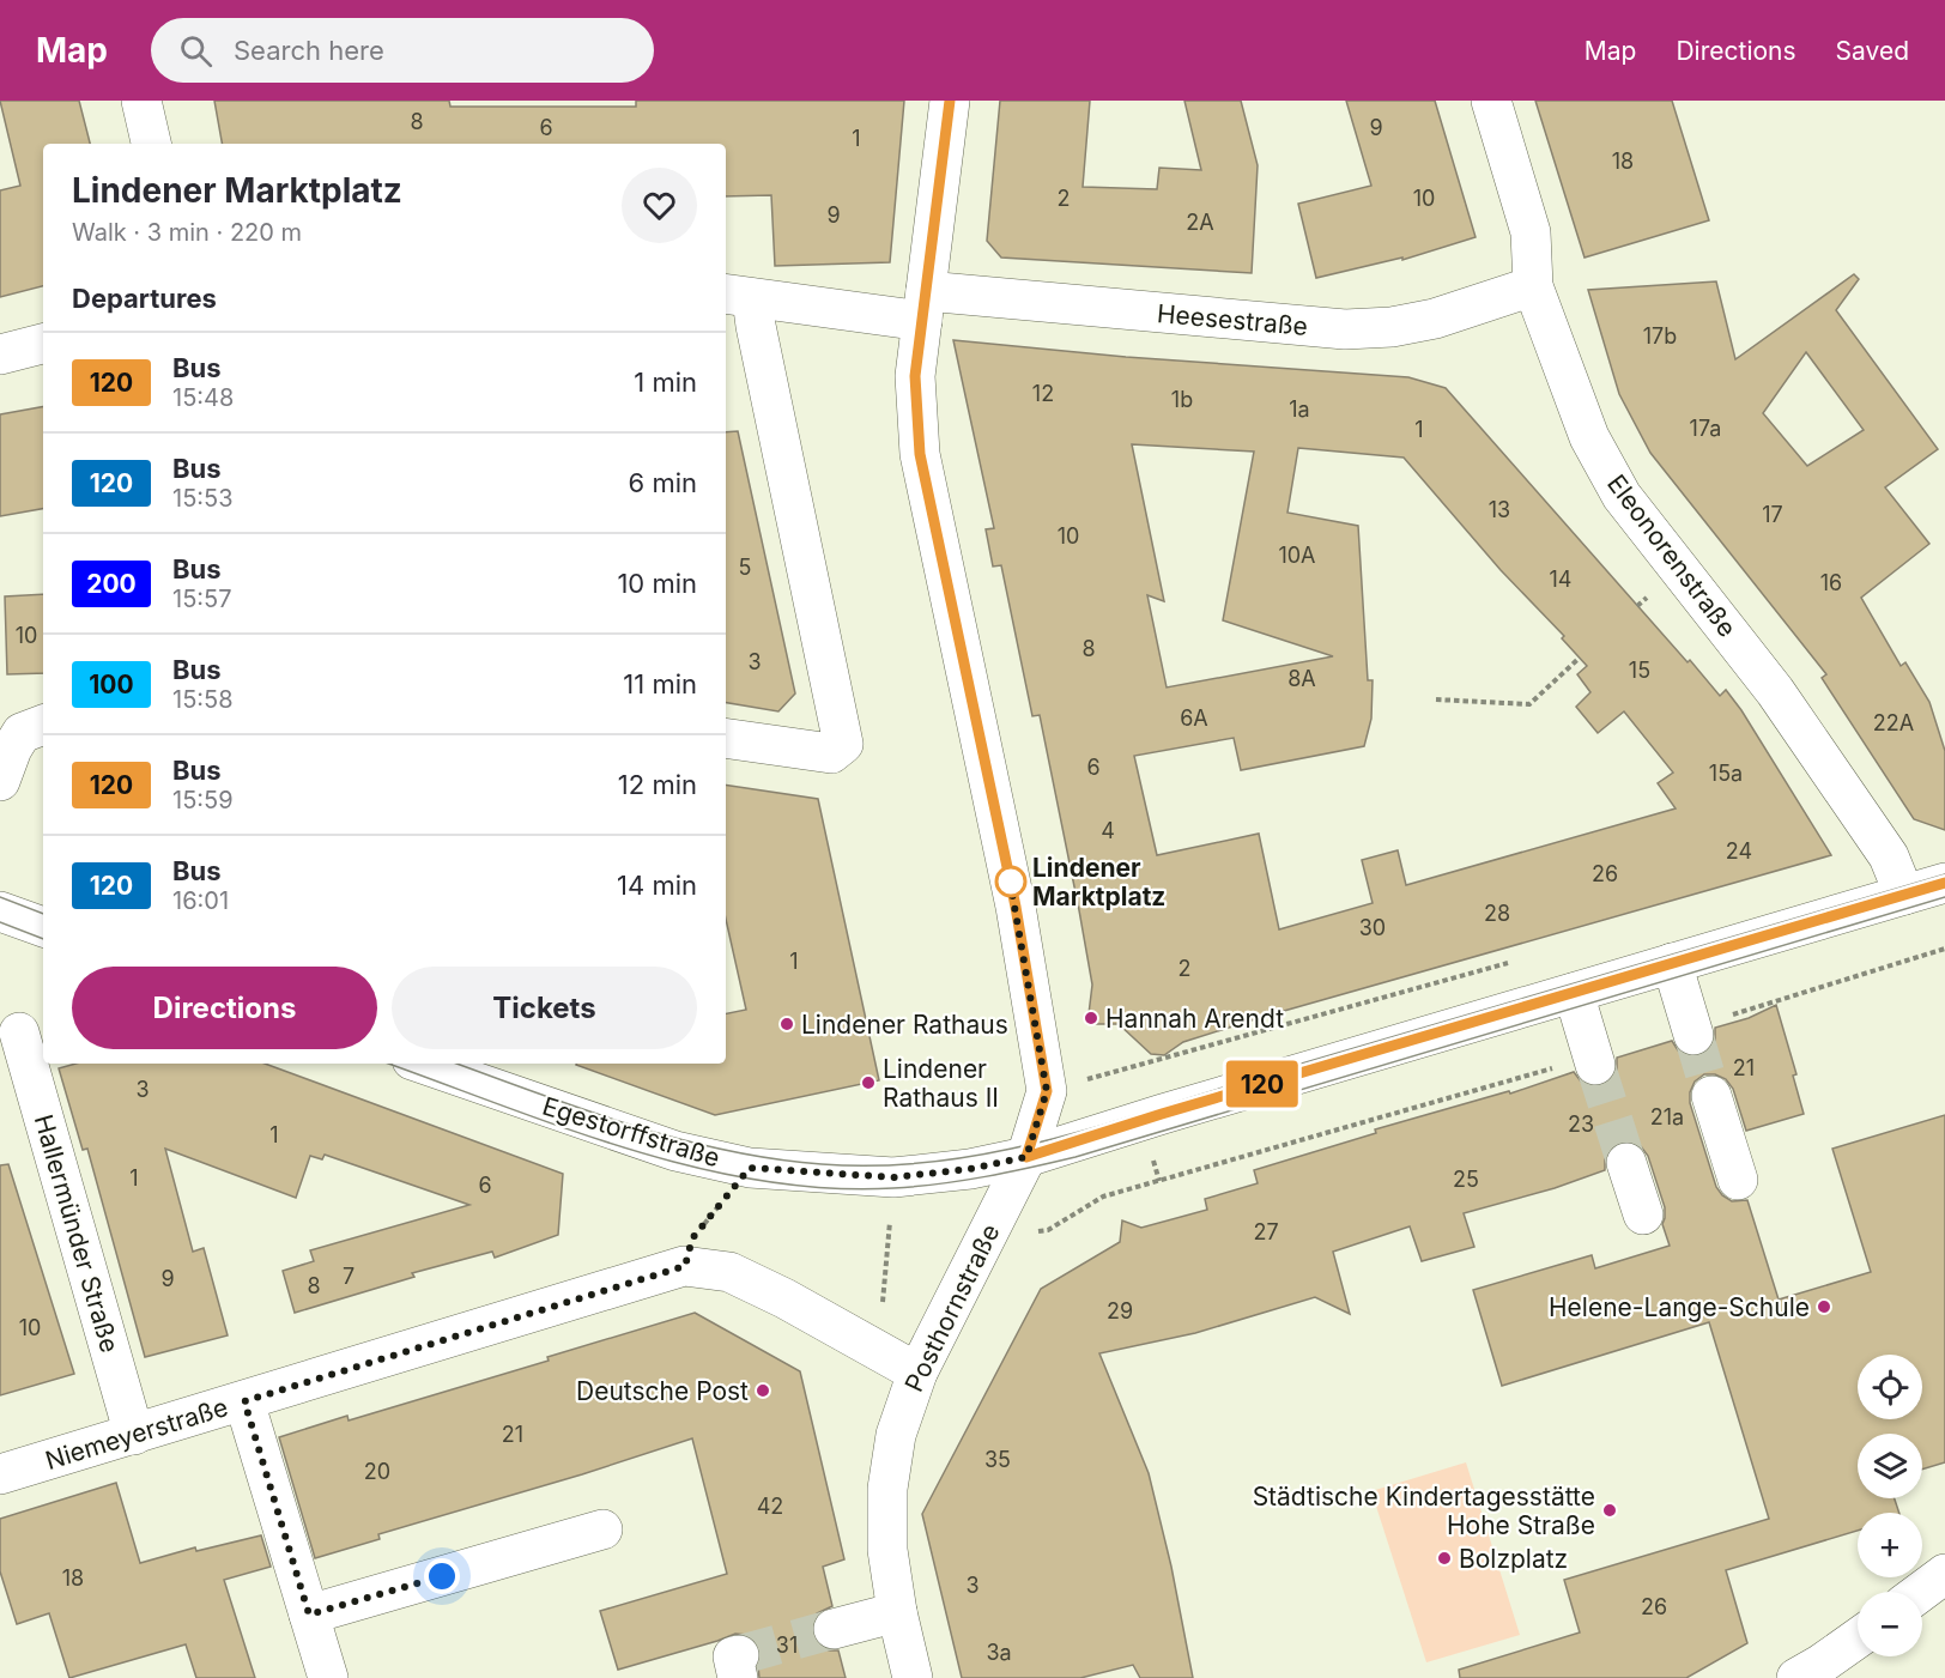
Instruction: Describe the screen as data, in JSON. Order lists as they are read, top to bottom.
{
  "streets": {
    "street": [
      "Heesestraße",
      "Eleonorenstraße",
      "Egestorffstraße",
      "Hallermünder Straße",
      "Posthornstraße",
      "Niemeyerstraße"
    ]
  },
  "crossings": [
    ["Heesestraße", "Eleonorenstraße"],
    ["Eleonorenstraße", "Egestorffstraße"],
    ["Egestorffstraße", "Posthornstraße"],
    ["Hallermünder Straße", "Niemeyerstraße"],
    ["Posthornstraße", "Niemeyerstraße"]
  ],
  "places": [
    "Lindener Marktplatz",
    "Hannah Arendt",
    "Lindener Rathaus",
    "Lindener Rathaus II",
    "Helene-Lange-Schule",
    "Deutsche Post",
    "Städtische Kindertagesstätte Hohe Straße",
    "Bolzplatz"
  ],
  "lines": ["bus line 120"],
  "house_numbers": [
    "8",
    "6",
    "9",
    "1",
    "18",
    "2",
    "10",
    "9",
    "2A",
    "17b",
    "12",
    "1b",
    "1a",
    "17a",
    "1",
    "13",
    "17",
    "10",
    "10A",
    "5",
    "14",
    "16",
    "10",
    "8",
    "3",
    "15",
    "8A",
    "6A",
    "22A",
    "6",
    "15a",
    "4",
    "24",
    "26",
    "28",
    "30",
    "1",
    "2",
    "21",
    "3",
    "21a",
    "23",
    "1",
    "1",
    "25",
    "6",
    "27",
    "7",
    "9",
    "8",
    "29",
    "10",
    "21",
    "35",
    "20",
    "42",
    "18",
    "3",
    "26",
    "31",
    "3a"
  ],
  "page": {
    "header": "Map",
    "search": "Search here",
    "nav": ["Map", "Directions", "Saved"],
    "on_map": "120",
    "heading": [
      ["Lindener Marktplatz", "Walk · 3 min · 220 m"],
      "Departures"
    ],
    "list": [
      {
        "mark": "120",
        "name": "Bus",
        "note": "15:48",
        "value": "1 min"
      },
      {
        "mark": "120",
        "name": "Bus",
        "note": "15:53",
        "value": "6 min"
      },
      {
        "mark": "200",
        "name": "Bus",
        "note": "15:57",
        "value": "10 min"
      },
      {
        "mark": "100",
        "name": "Bus",
        "note": "15:58",
        "value": "11 min"
      },
      {
        "mark": "120",
        "name": "Bus",
        "note": "15:59",
        "value": "12 min"
      },
      {
        "mark": "120",
        "name": "Bus",
        "note": "16:01",
        "value": "14 min"
      }
    ],
    "buttons": ["Directions", "Tickets"],
    "map_buttons": ["+", "−"]
  }
}
